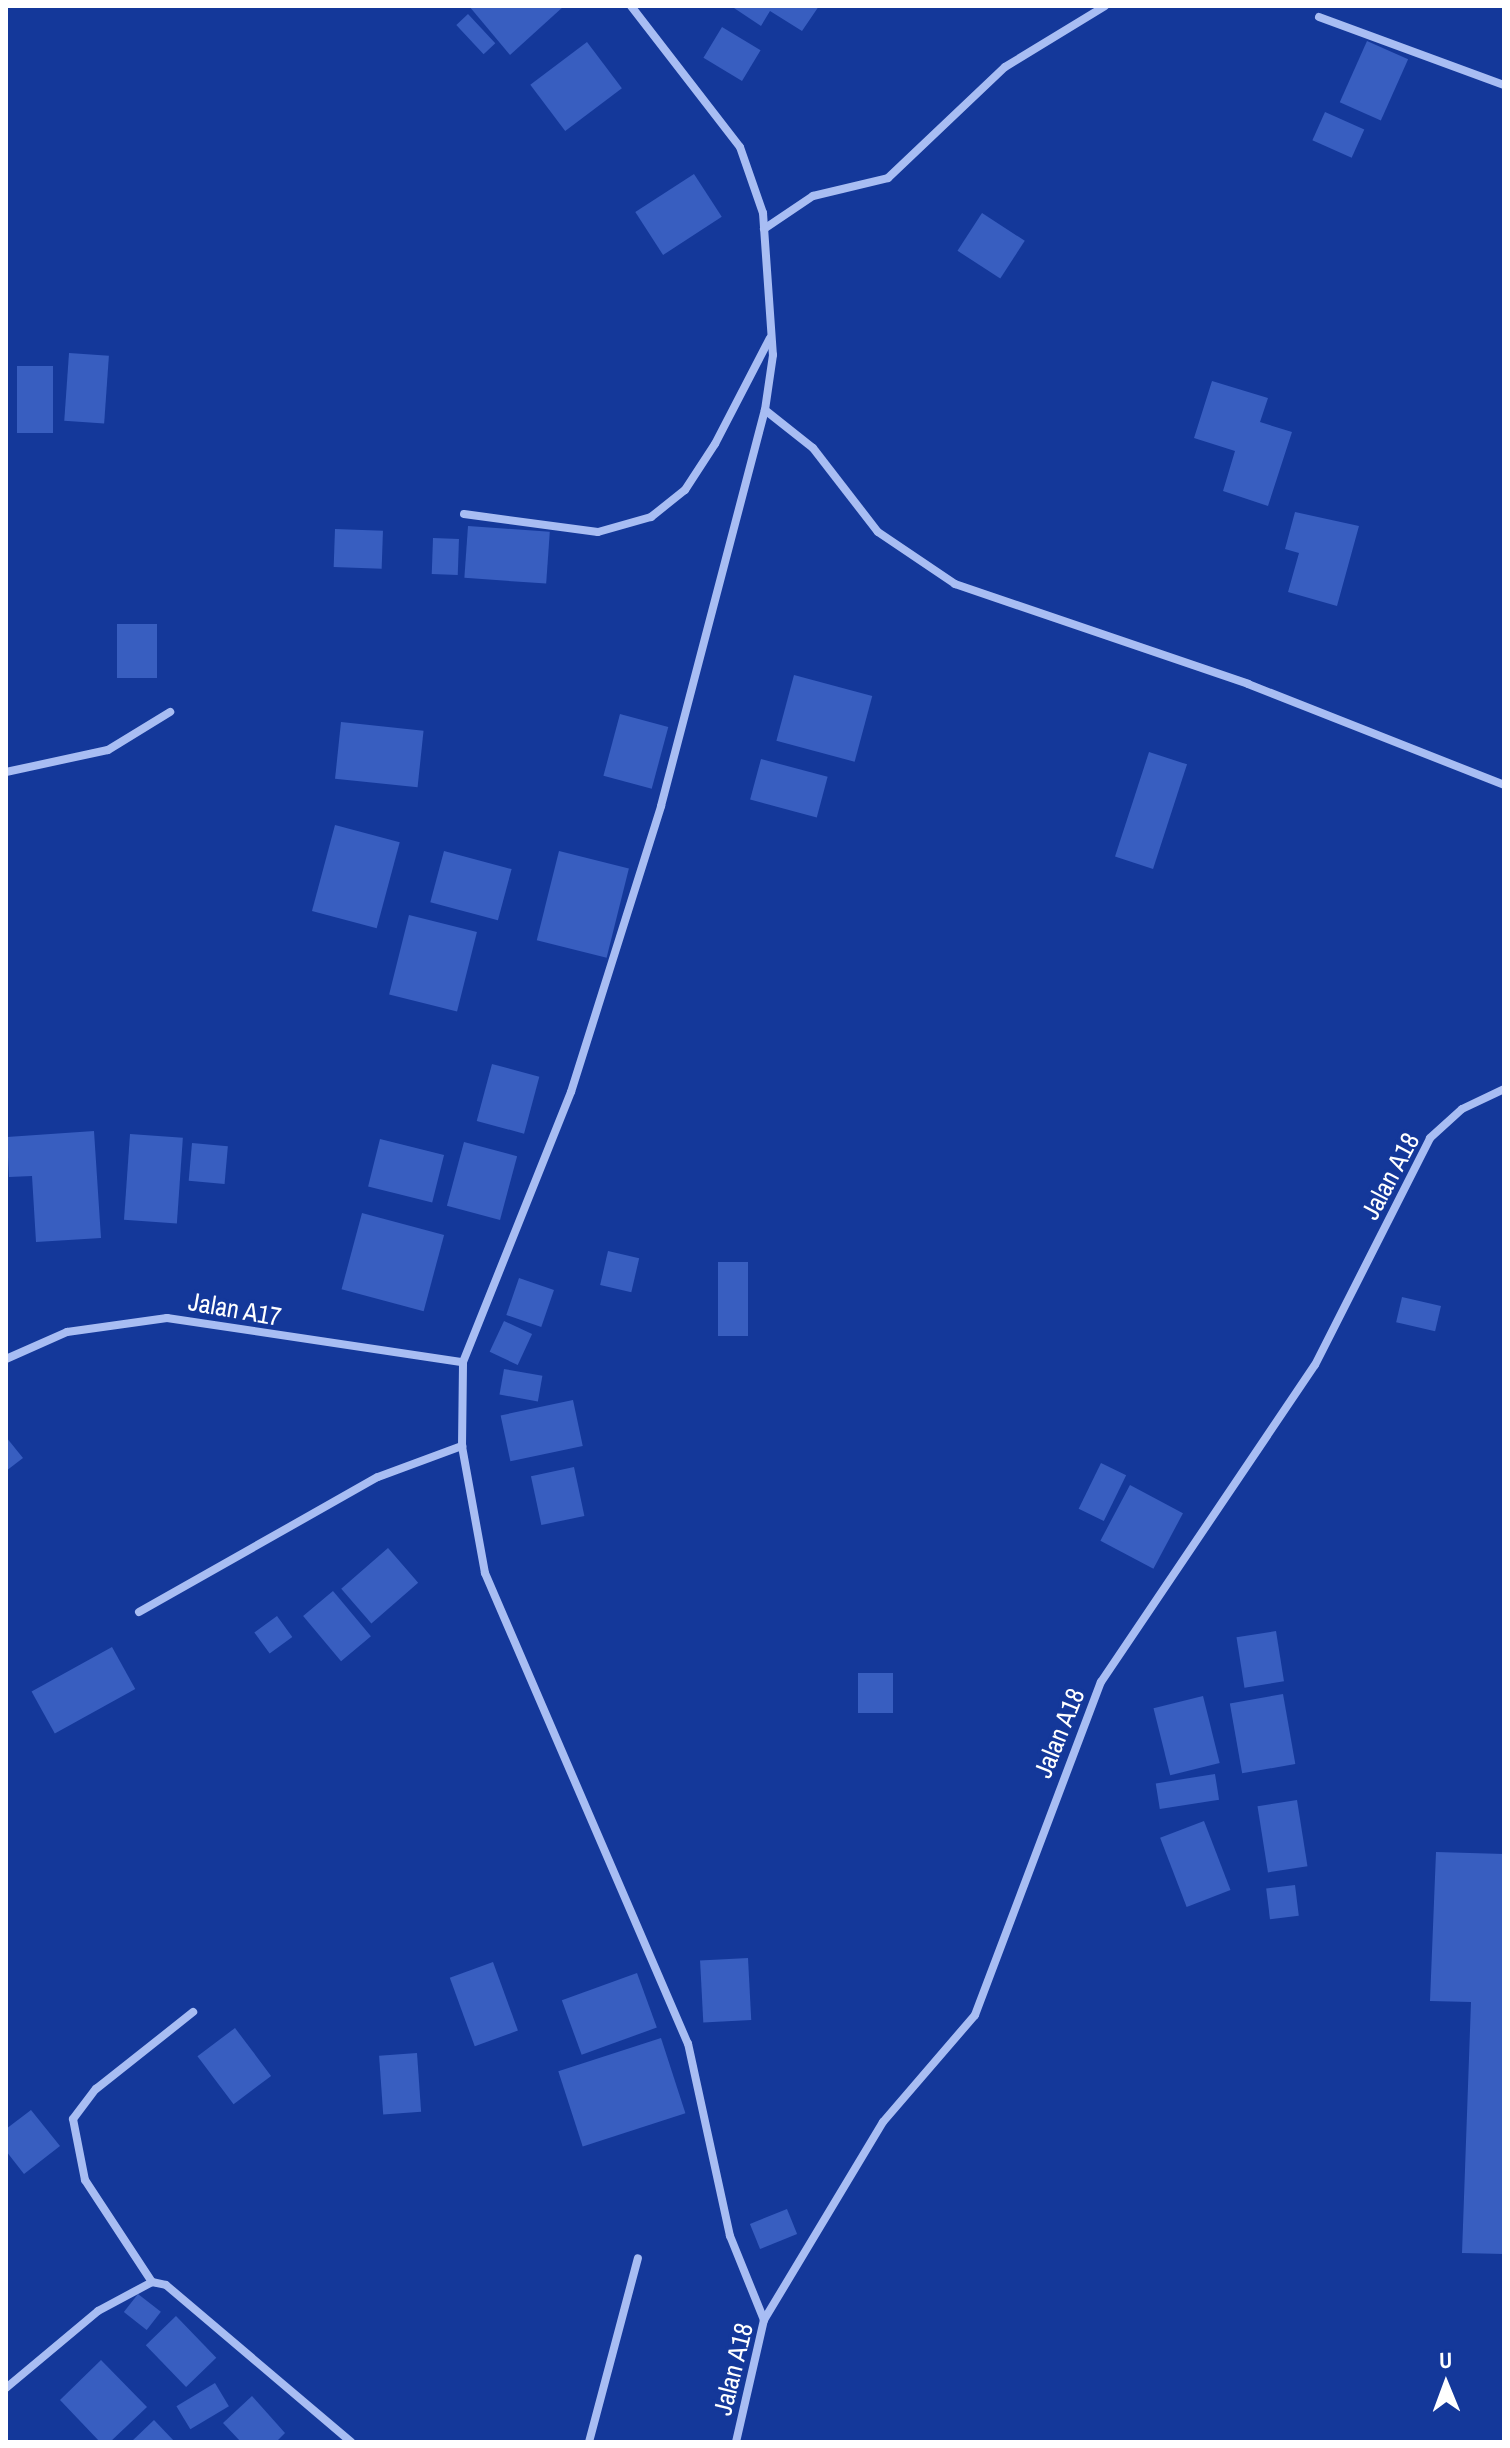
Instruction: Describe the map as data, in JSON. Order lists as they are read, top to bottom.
{
  "streets": {
    "street": ["Jalan A18", "Jalan A17"]
  },
  "north": "top"
}
